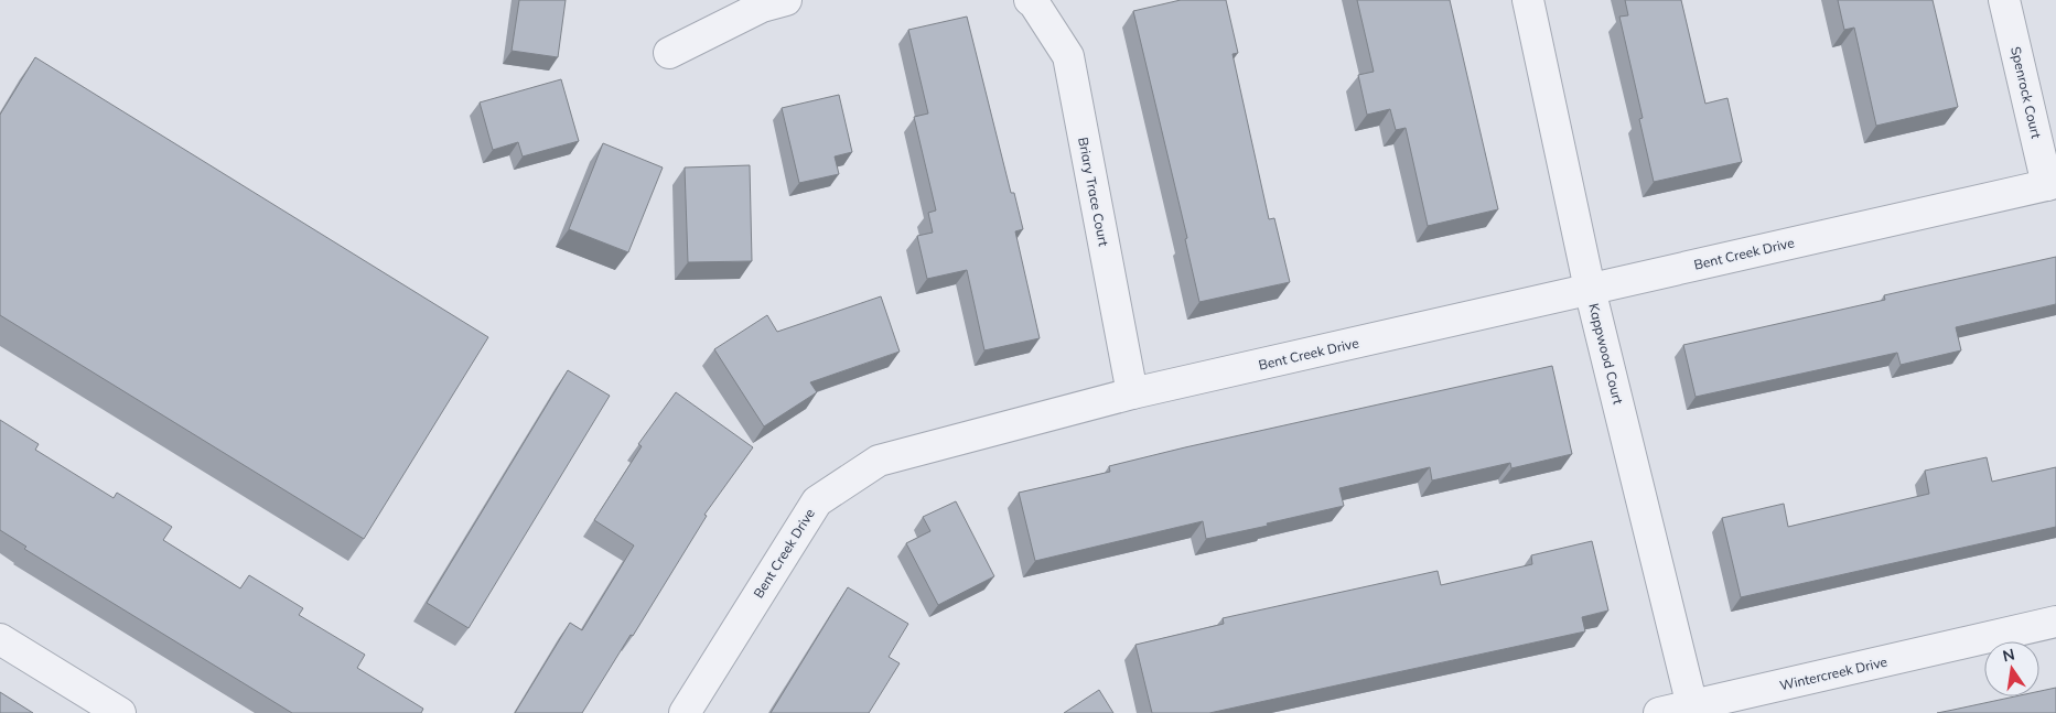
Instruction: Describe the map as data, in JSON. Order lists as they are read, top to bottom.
{
  "streets": {
    "street": [
      "Spenrock Court",
      "Briary Trace Court",
      "Bent Creek Drive",
      "Kappwood Court",
      "Wintercreek Drive"
    ]
  },
  "crossings": [
    ["Spenrock Court", "Bent Creek Drive"],
    ["Briary Trace Court", "Bent Creek Drive"],
    ["Bent Creek Drive", "Kappwood Court"],
    ["Kappwood Court", "Wintercreek Drive"]
  ],
  "north": "top"
}
